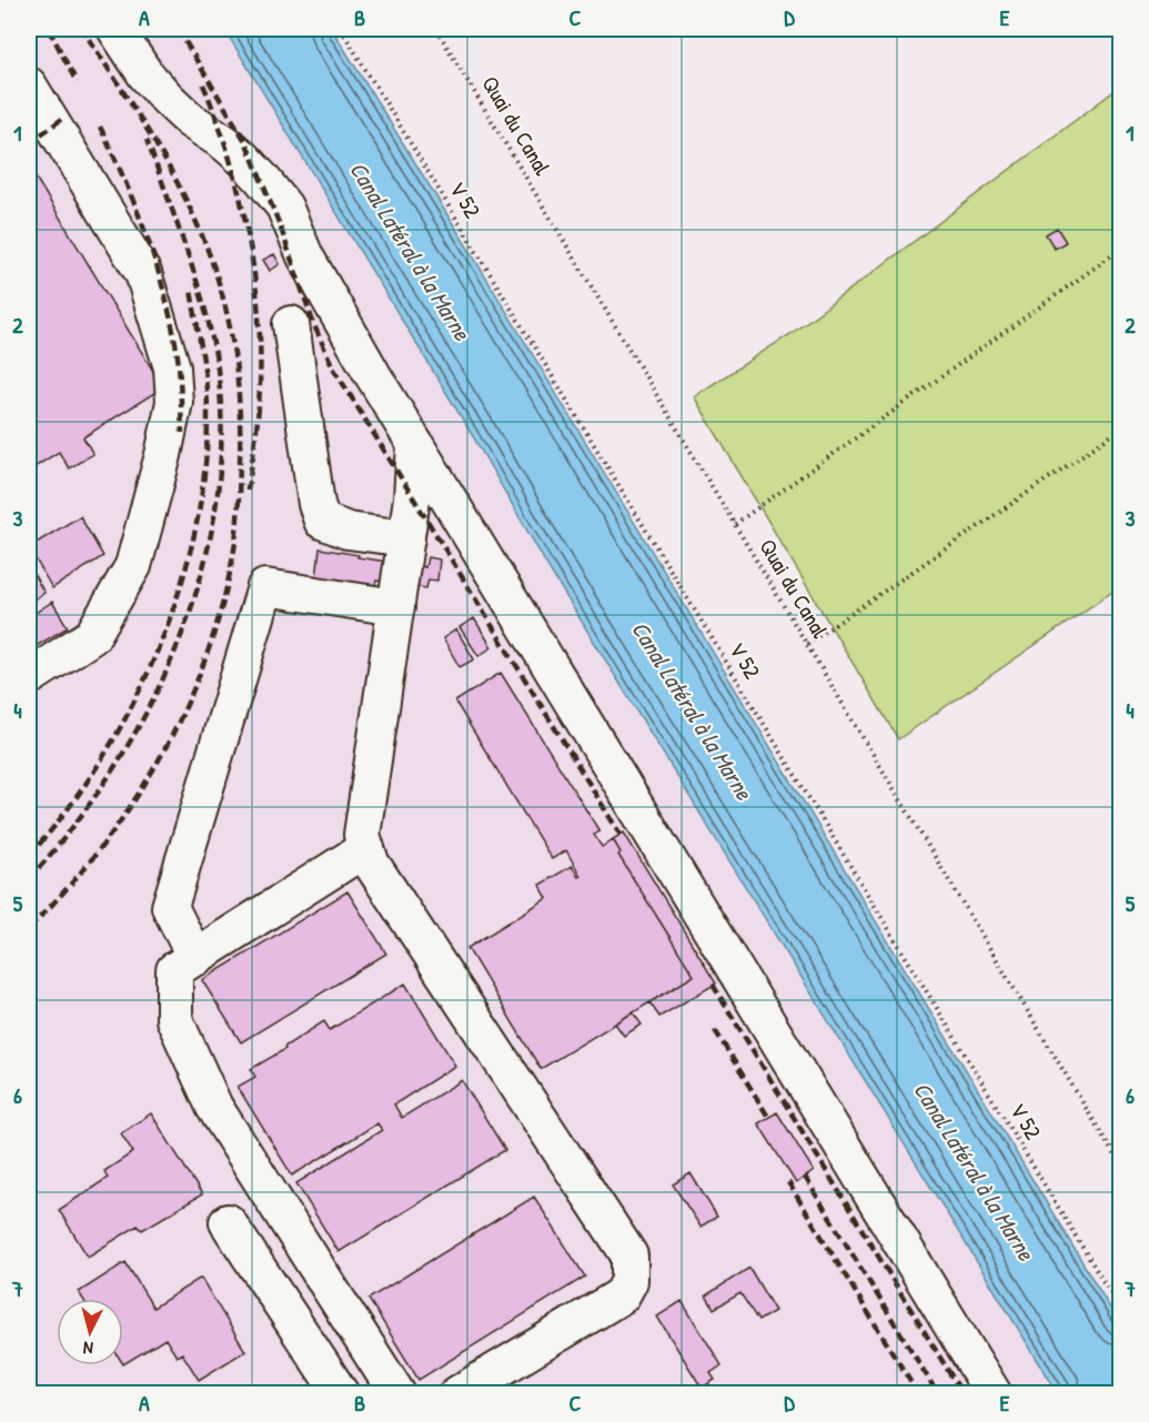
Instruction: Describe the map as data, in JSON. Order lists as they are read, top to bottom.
{
  "streets": {
    "path": ["Quai du Canal", "V 52"]
  },
  "water": ["Canal Latéral à la Marne"],
  "north": "bottom",
  "grid": {
    "columns": [
      "A",
      "B",
      "C",
      "D",
      "E"
    ],
    "rows": [
      "1",
      "2",
      "3",
      "4",
      "5",
      "6",
      "7"
    ]
  }
}
